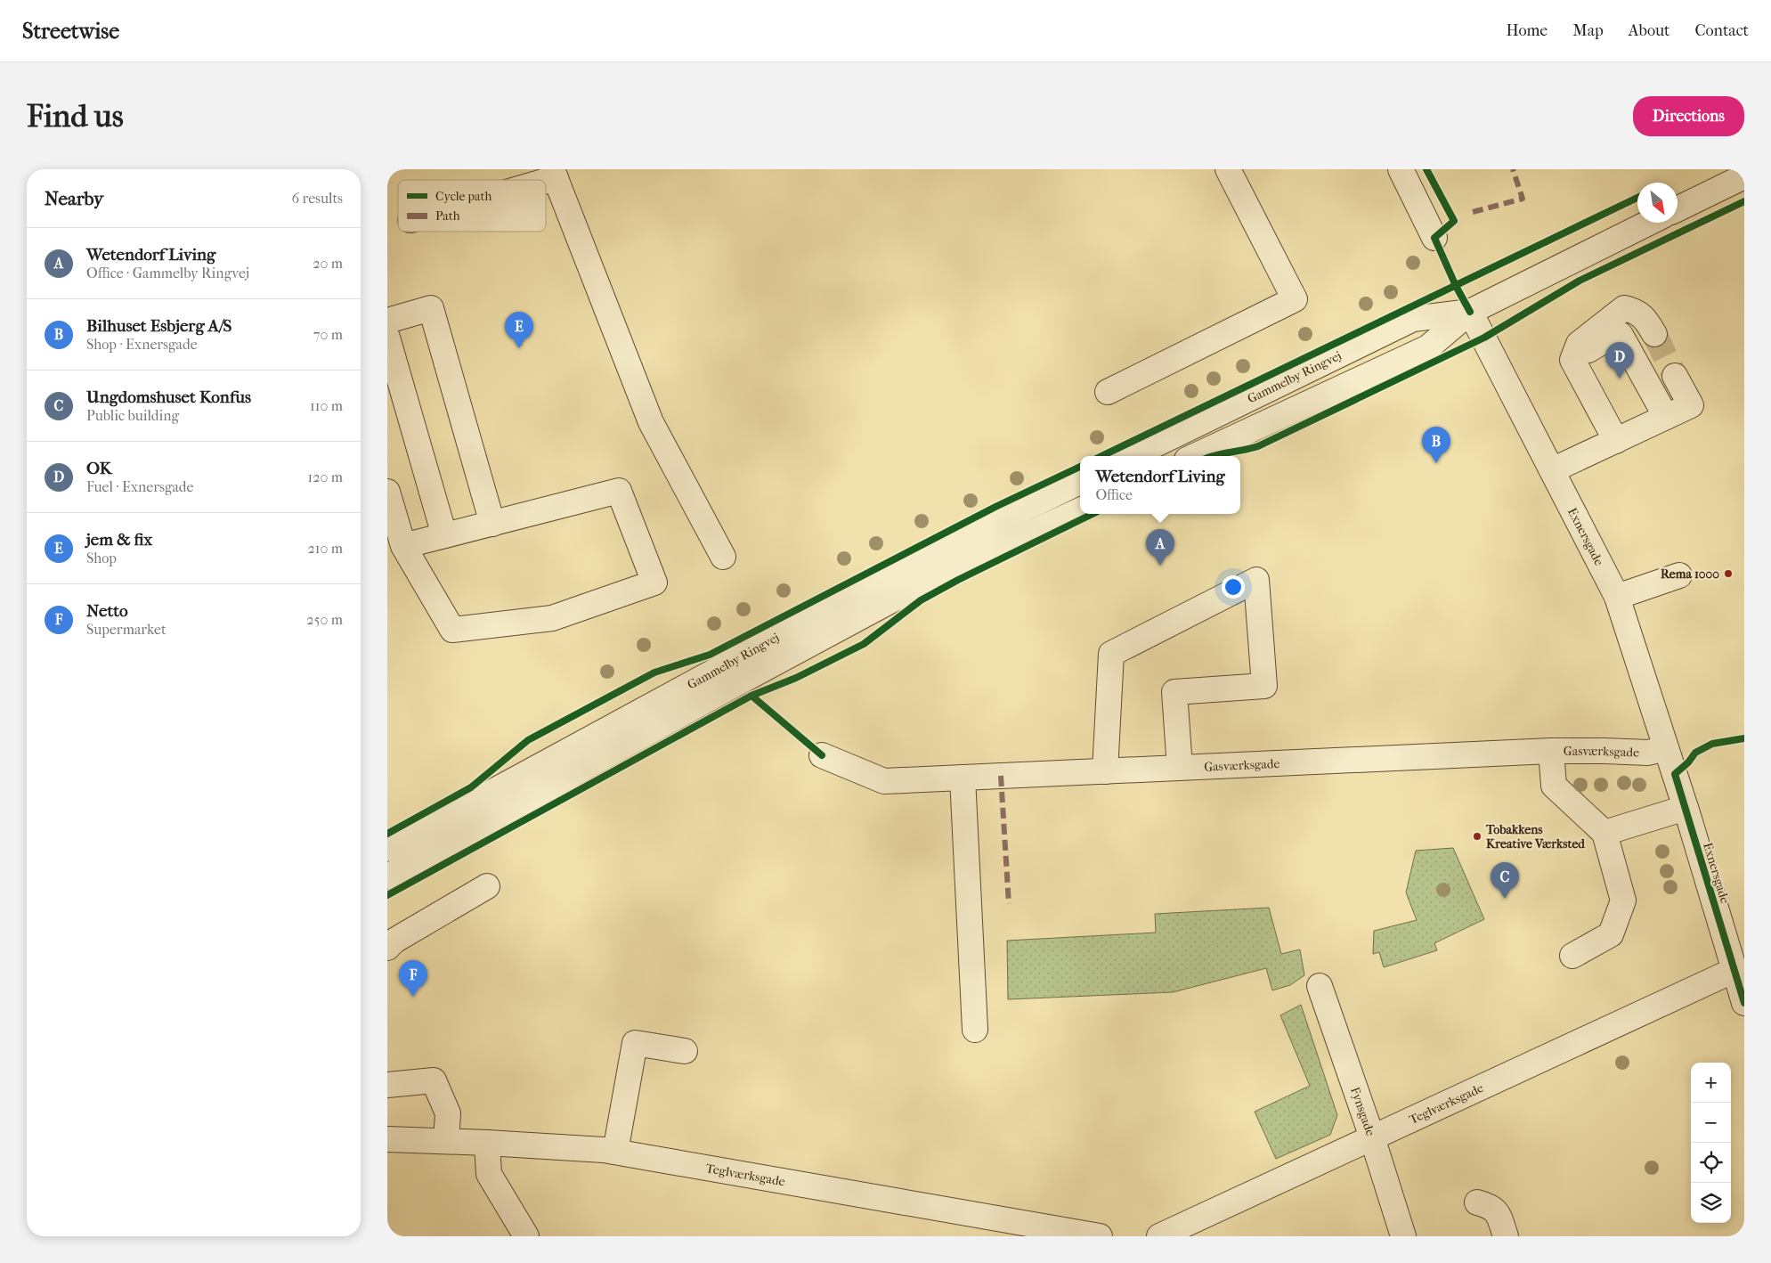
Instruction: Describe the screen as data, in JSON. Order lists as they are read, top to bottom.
{
  "streets": {
    "street": [
      "Gammelby Ringvej",
      "Exnersgade",
      "Gasværksgade",
      "Teglværksgade",
      "Fynsgade"
    ]
  },
  "crossings": [
    ["Gammelby Ringvej", "Exnersgade"],
    ["Exnersgade", "Gasværksgade"],
    ["Exnersgade", "Teglværksgade"],
    ["Teglværksgade", "Fynsgade"]
  ],
  "places": ["Rema 1000", "Tobakkens Kreative Værksted"],
  "legend": ["Cycle path", "Path"],
  "north": "bottom right",
  "page": {
    "header": "Streetwise",
    "nav": [
      "Home",
      "Map",
      "About",
      "Contact"
    ],
    "buttons": "Directions",
    "title": "Find us",
    "heading": ["Nearby", "6 results"],
    "list": [
      {
        "mark": "A",
        "name": "Wetendorf Living",
        "note": "Office · Gammelby Ringvej",
        "value": "20 m"
      },
      {
        "mark": "B",
        "name": "Bilhuset Esbjerg A/S",
        "note": "Shop · Exnersgade",
        "value": "70 m"
      },
      {
        "mark": "C",
        "name": "Ungdomshuset Konfus",
        "note": "Public building",
        "value": "110 m"
      },
      {
        "mark": "D",
        "name": "OK",
        "note": "Fuel · Exnersgade",
        "value": "120 m"
      },
      {
        "mark": "E",
        "name": "jem & fix",
        "note": "Shop",
        "value": "210 m"
      },
      {
        "mark": "F",
        "name": "Netto",
        "note": "Supermarket",
        "value": "250 m"
      }
    ],
    "pins": [
      "E",
      "D",
      "B",
      "A",
      "C",
      "F"
    ],
    "popup": ["Wetendorf Living", "Office"],
    "map_buttons": ["+", "−"]
  }
}
